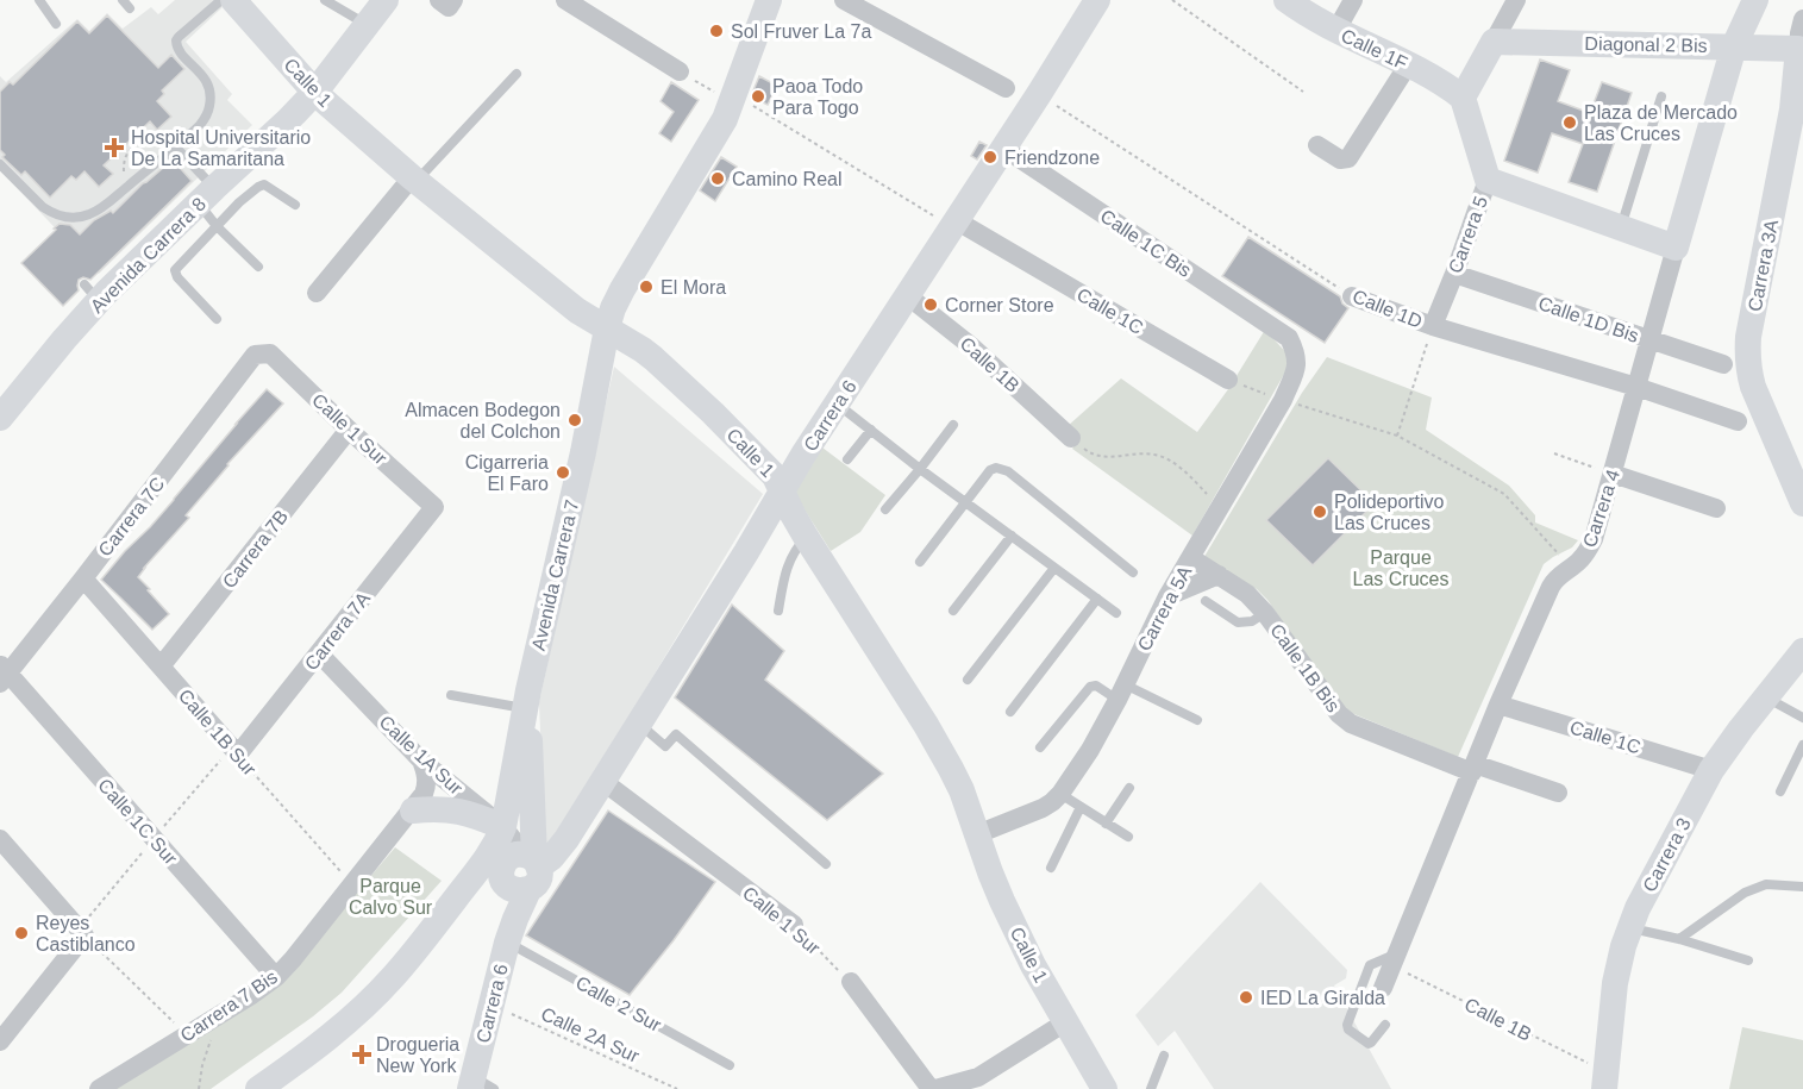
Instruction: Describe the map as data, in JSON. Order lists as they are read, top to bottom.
{
  "streets": {
    "street": [
      "Diagonal 2 Bis",
      "Calle 1F",
      "Calle 1",
      "Carrera 5",
      "Calle 1C Bis",
      "Avenida Carrera 8",
      "Carrera 3A",
      "Calle 1D",
      "Calle 1C",
      "Calle 1D Bis",
      "Calle 1B",
      "Carrera 6",
      "Calle 1 Sur",
      "Carrera 4",
      "Carrera 7C",
      "Carrera 7B",
      "Avenida Carrera 7",
      "Carrera 5A",
      "Carrera 7A",
      "Calle 1B Bis",
      "Calle 1B Sur",
      "Calle 1A Sur",
      "Calle 1C Sur",
      "Carrera 3",
      "Carrera 7 Bis"
    ],
    "lane": ["Calle 2 Sur"],
    "path": ["Calle 2A Sur"]
  },
  "crossings": [
    ["Diagonal 2 Bis", "Carrera 3A"],
    ["Diagonal 2 Bis", "Carrera 4"],
    ["Calle 1F", "Carrera 5"],
    ["Calle 1", "Avenida Carrera 8"],
    ["Calle 1", "Carrera 6"],
    ["Calle 1", "Avenida Carrera 7"],
    ["Calle 1", "Carrera 5A"],
    ["Carrera 5", "Calle 1D"],
    ["Carrera 5", "Calle 1D Bis"],
    ["Calle 1C Bis", "Carrera 6"],
    ["Calle 1C Bis", "Carrera 5A"],
    ["Calle 1D", "Carrera 6"],
    ["Calle 1D", "Carrera 4"],
    ["Calle 1C", "Carrera 6"],
    ["Calle 1C", "Carrera 4"],
    ["Calle 1C", "Carrera 3"],
    ["Calle 1D Bis", "Carrera 4"],
    ["Calle 1B", "Carrera 6"],
    ["Calle 1B", "Carrera 4"],
    ["Calle 1B", "Carrera 3"],
    ["Carrera 6", "Calle 1 Sur"],
    ["Carrera 6", "Calle 1A Sur"],
    ["Carrera 6", "Calle 2 Sur"],
    ["Carrera 6", "Calle 2A Sur"],
    ["Calle 1 Sur", "Carrera 7C"],
    ["Calle 1 Sur", "Carrera 7B"],
    ["Calle 1 Sur", "Carrera 7A"],
    ["Carrera 4", "Calle 1B Bis"],
    ["Carrera 7C", "Calle 1B Sur"],
    ["Carrera 7C", "Calle 1C Sur"],
    ["Carrera 7B", "Calle 1B Sur"],
    ["Avenida Carrera 7", "Calle 1A Sur"],
    ["Carrera 5A", "Calle 1B Bis"],
    ["Carrera 7A", "Calle 1B Sur"],
    ["Carrera 7A", "Calle 1A Sur"],
    ["Calle 1B Sur", "Carrera 7 Bis"],
    ["Calle 1A Sur", "Carrera 7 Bis"],
    ["Calle 1C Sur", "Carrera 7 Bis"]
  ],
  "parks": ["Parque Las Cruces", "Parque Calvo Sur"],
  "places": {
    "other": [
      "Sol Fruver La 7a",
      "Paoa Todo Para Togo",
      "Plaza de Mercado Las Cruces",
      "Friendzone",
      "Camino Real",
      "El Mora",
      "Corner Store",
      "Almacen Bodegon del Colchon",
      "Cigarreria El Faro",
      "Polideportivo Las Cruces",
      "Reyes Castiblanco",
      "IED La Giralda"
    ],
    "health": ["Hospital Universitario De La Samaritana", "Drogueria New York"]
  }
}
